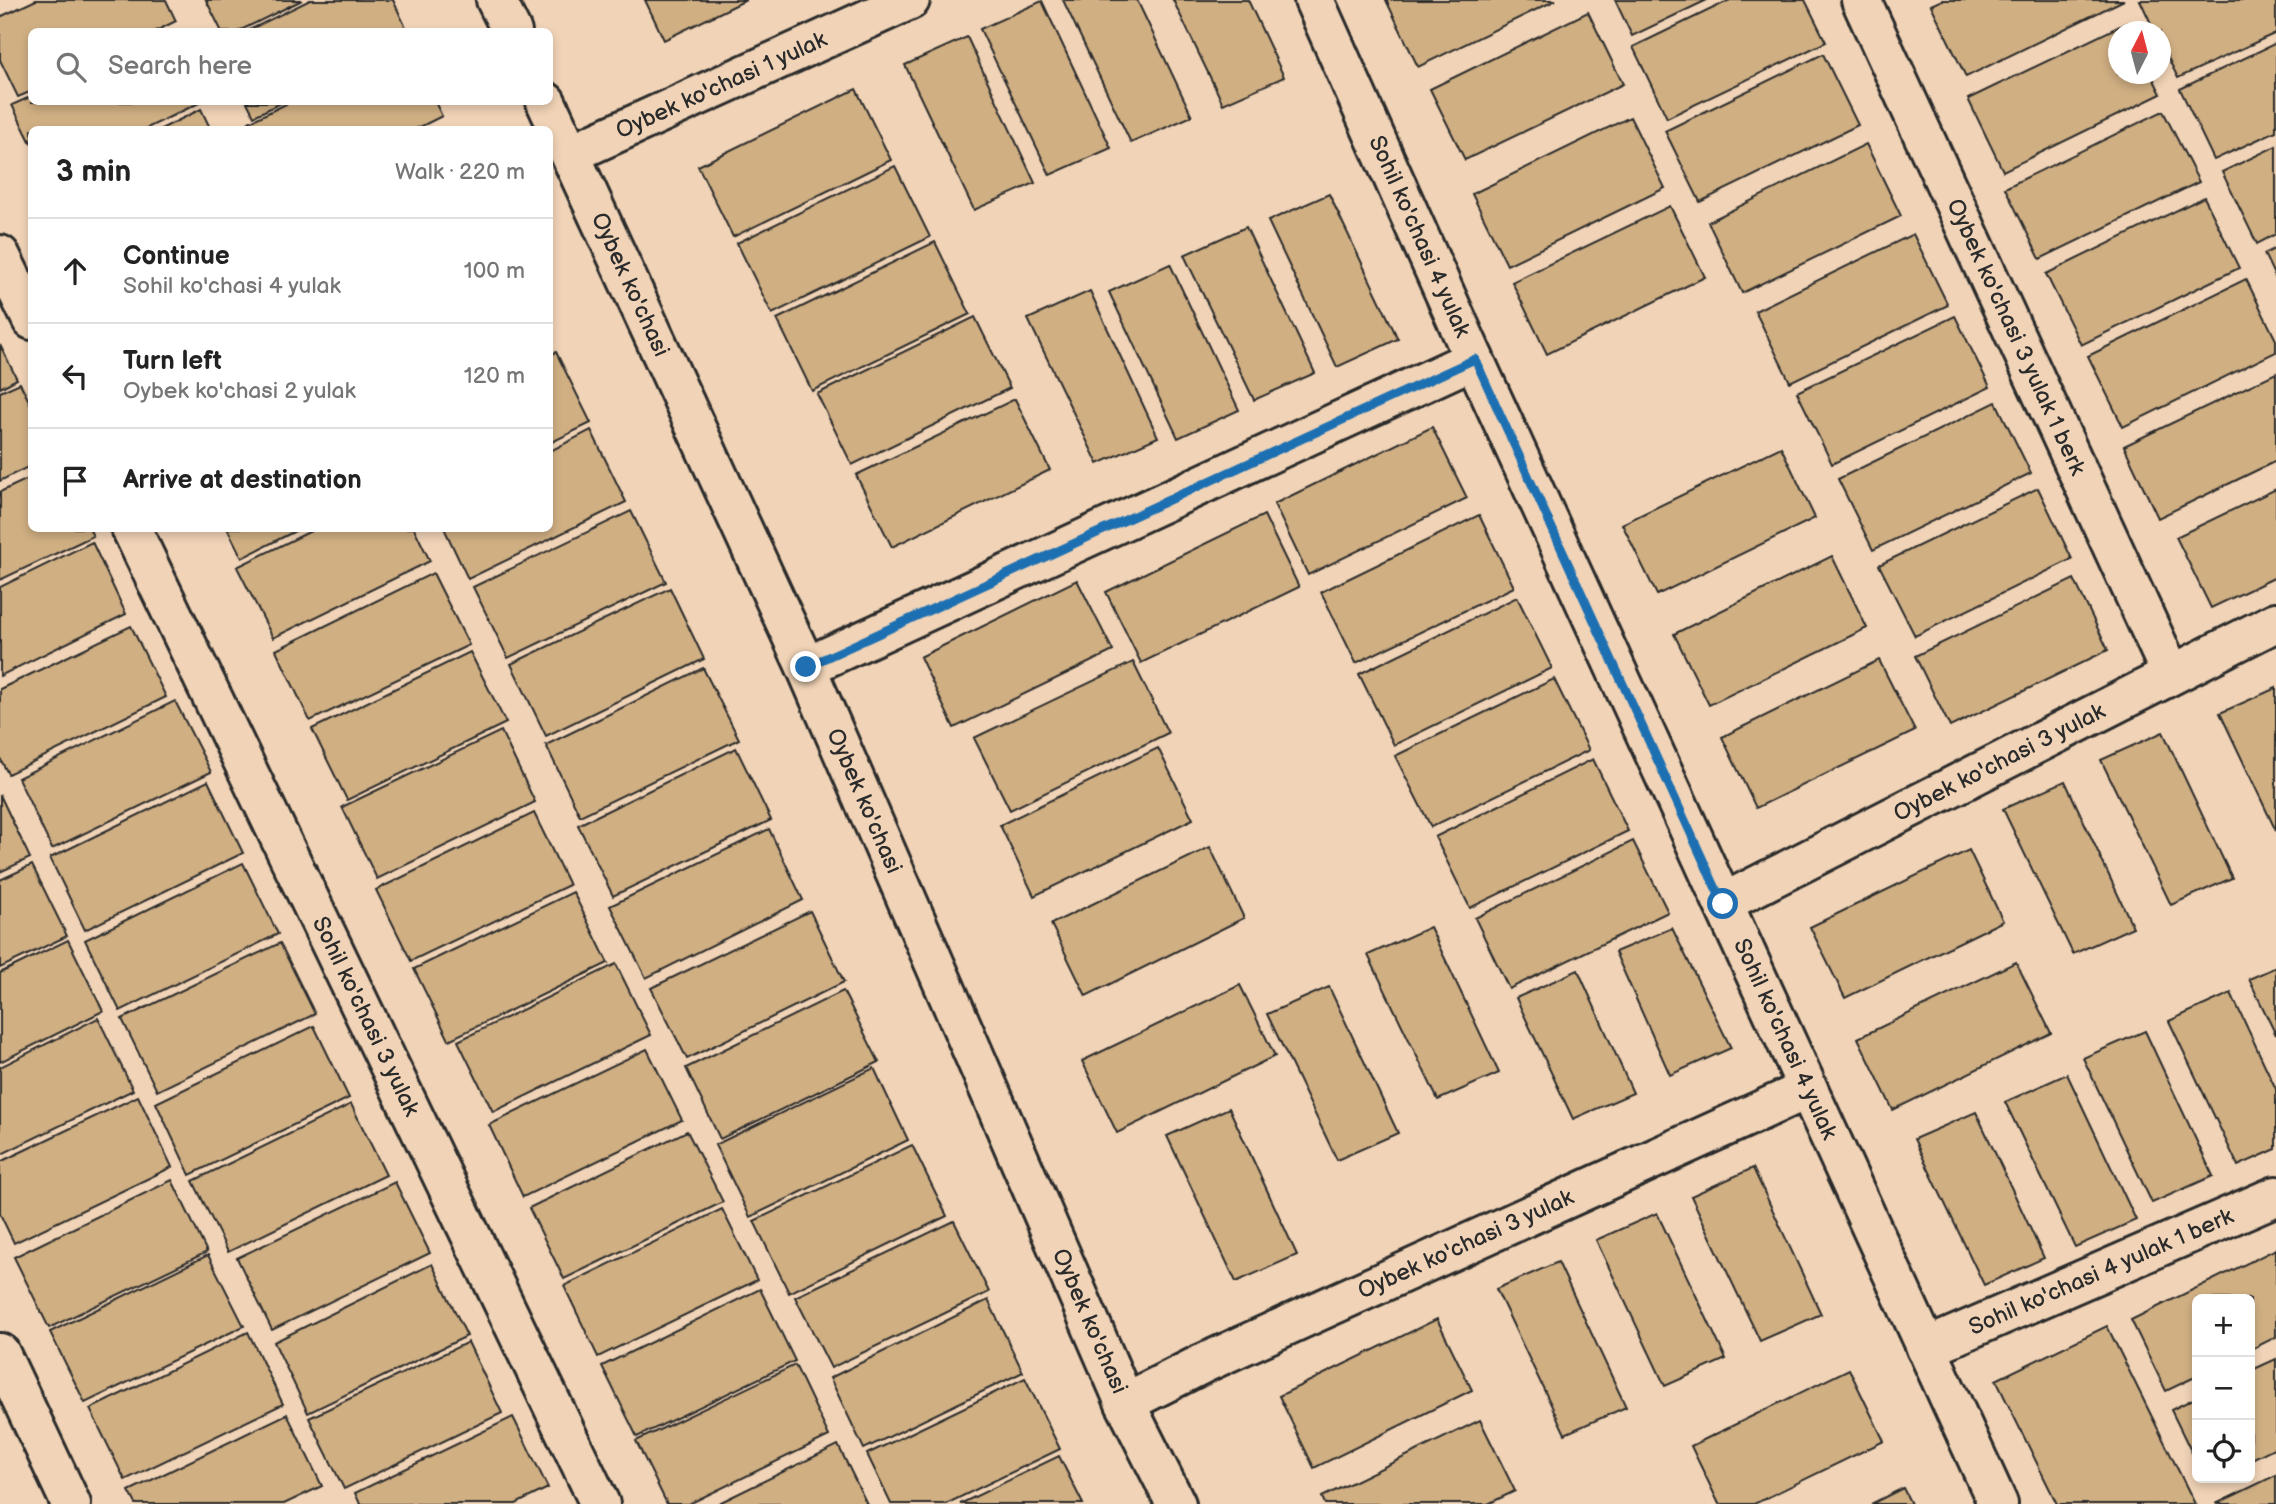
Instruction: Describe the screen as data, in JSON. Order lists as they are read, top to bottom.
{
  "streets": {
    "street": [
      "Oybek ko'chasi 1 yulak",
      "Sohil ko'chasi 4 yulak",
      "Oybek ko'chasi",
      "Oybek ko'chasi 3 yulak 1 berk",
      "Oybek ko'chasi 3 yulak",
      "Sohil ko'chasi 3 yulak",
      "Sohil ko'chasi 4 yulak 1 berk"
    ]
  },
  "crossings": [
    ["Oybek ko'chasi 1 yulak", "Oybek ko'chasi"],
    ["Sohil ko'chasi 4 yulak", "Oybek ko'chasi 3 yulak"],
    ["Sohil ko'chasi 4 yulak", "Sohil ko'chasi 4 yulak 1 berk"],
    ["Oybek ko'chasi", "Oybek ko'chasi 3 yulak"],
    ["Oybek ko'chasi 3 yulak 1 berk", "Oybek ko'chasi 3 yulak"]
  ],
  "north": "top",
  "page": {
    "search": "Search here",
    "heading": ["3 min", "Walk · 220 m"],
    "list": [
      ["Continue", "Sohil ko'chasi 4 yulak", "100 m"],
      ["Turn left", "Oybek ko'chasi 2 yulak", "120 m"],
      "Arrive at destination"
    ],
    "map_buttons": ["+", "−"]
  }
}
